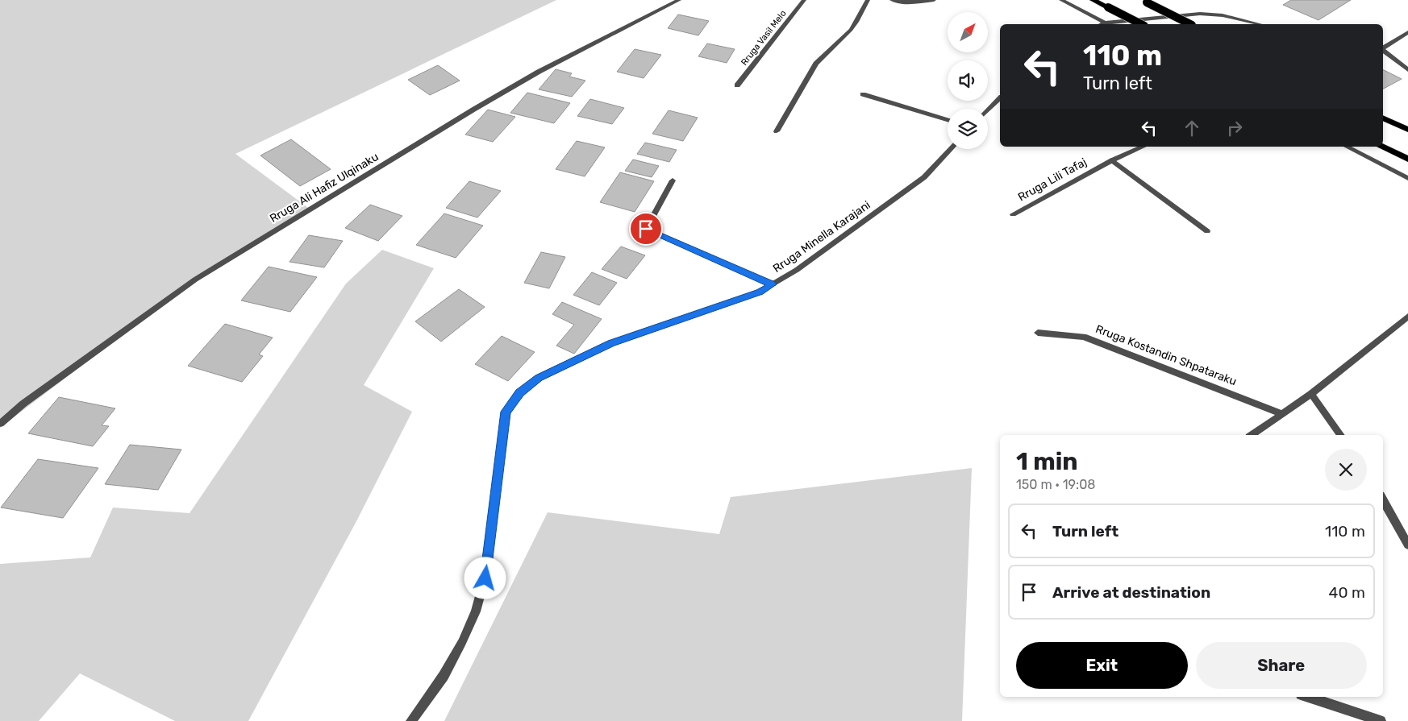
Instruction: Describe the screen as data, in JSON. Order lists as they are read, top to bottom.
{
  "streets": {
    "street": [
      "Rruga Vasil Melo",
      "Rruga Lili Tafaj",
      "Rruga Ali Hafiz Ulqinaku",
      "Rruga Minella Karajani",
      "Rruga Kostandin Shpataraku"
    ]
  },
  "north": "top right",
  "page": {
    "turn": ["110 m", "Turn left"],
    "heading": ["1 min", "150 m · 19:08"],
    "list": [
      {
        "name": "Turn left",
        "value": "110 m"
      },
      {
        "name": "Arrive at destination",
        "value": "40 m"
      }
    ],
    "buttons": ["Exit", "Share"]
  }
}
